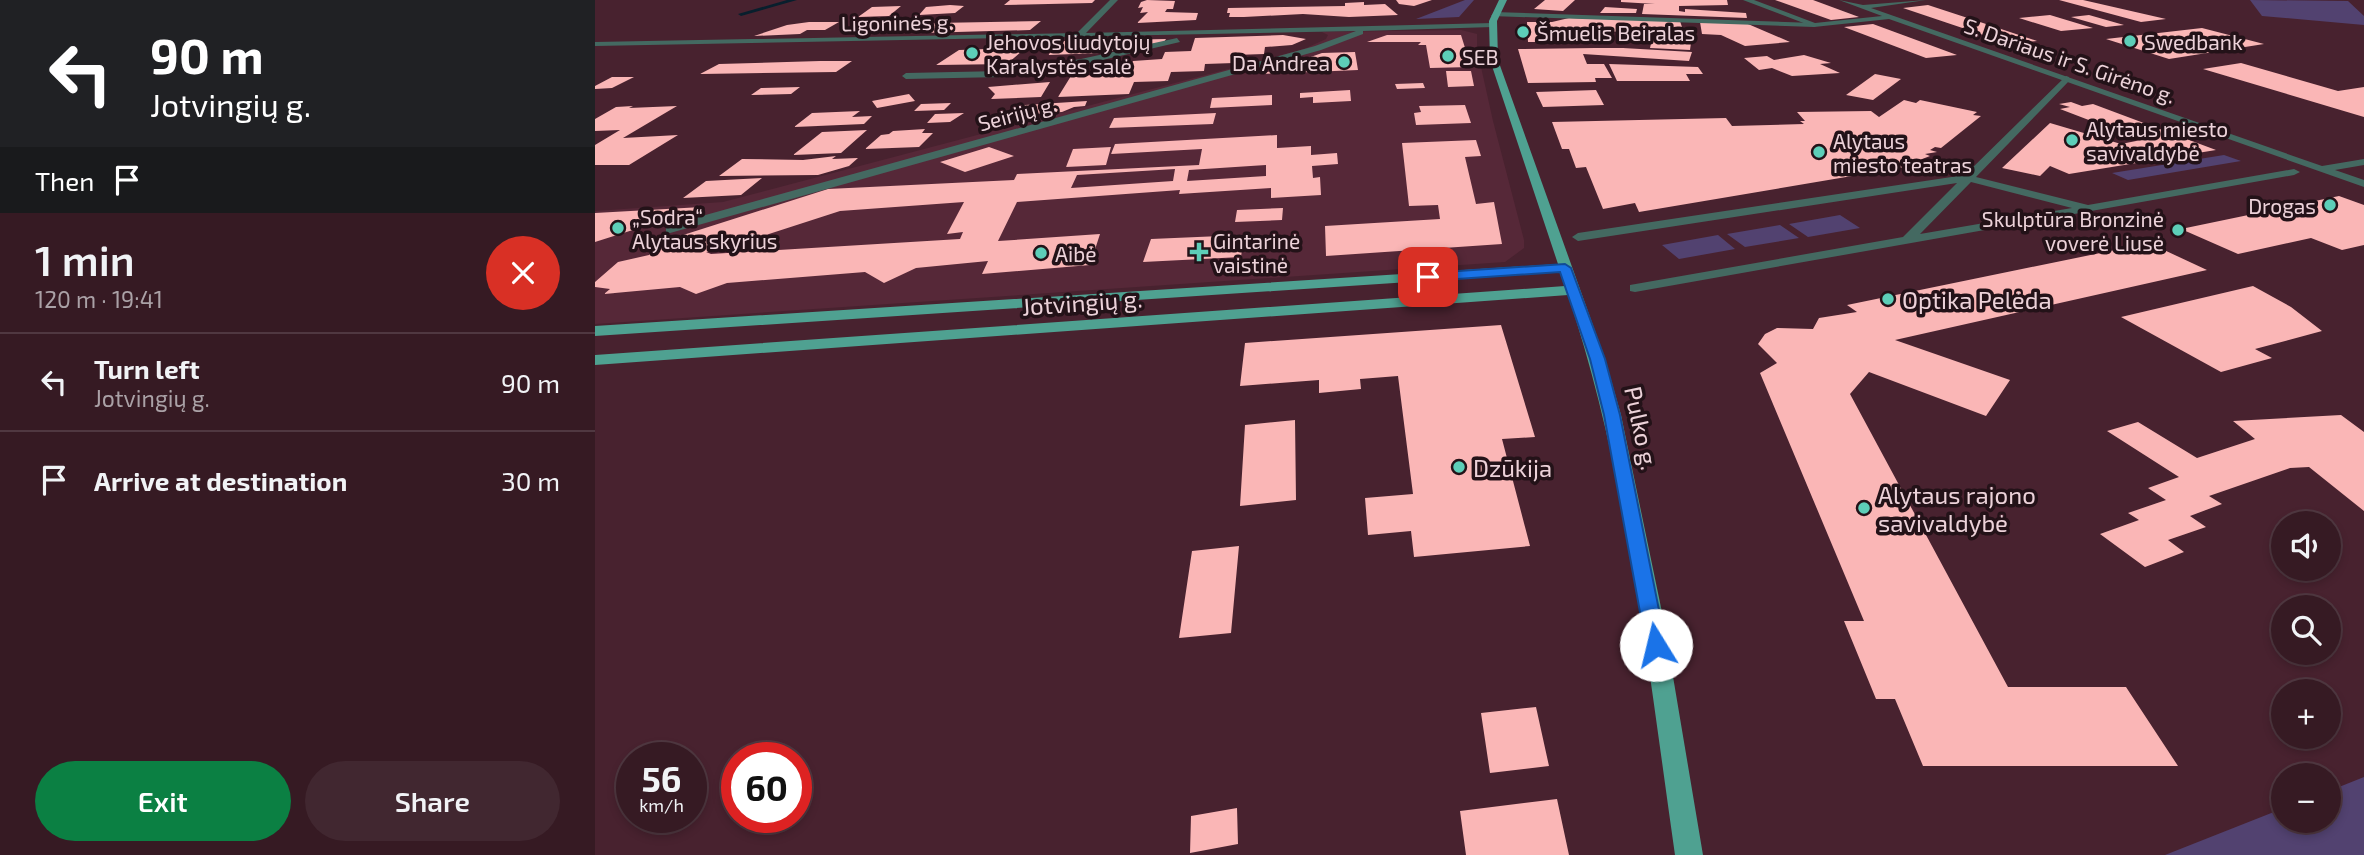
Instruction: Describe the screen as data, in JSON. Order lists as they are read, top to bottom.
{
  "streets": {
    "main road": ["Jotvingių g.", "Pulko g."],
    "street": ["Ligoninės g.", "S. Dariaus ir S. Girėno g.", "Seirijų g."]
  },
  "crossings": [
    ["Ligoninės g.", "Seirijų g."],
    ["Ligoninės g.", "Pulko g."],
    ["Jotvingių g.", "Pulko g."]
  ],
  "places": {
    "other": [
      "Šmuelis Beiralas",
      "Swedbank",
      "Jehovos liudytojų Karalystės salė",
      "SEB",
      "Da Andrea",
      "Alytaus miesto savivaldybė",
      "Alytaus miesto teatras",
      "Drogas",
      "„Sodra“ Alytaus skyrius",
      "Skulptūra Bronzinė voverė Liusė",
      "Aibė",
      "Optika Pelėda",
      "Dzūkija",
      "Alytaus rajono savivaldybė"
    ],
    "health": ["Gintarinė vaistinė"]
  },
  "page": {
    "turn": ["90 m", "Jotvingių g."],
    "then": "Then",
    "heading": ["1 min", "120 m · 19:41"],
    "list": [
      {
        "name": "Turn left",
        "note": "Jotvingių g.",
        "value": "90 m"
      },
      {
        "name": "Arrive at destination",
        "value": "30 m"
      }
    ],
    "map_buttons": ["+", "−"],
    "speed": "56 km/h",
    "limit": "60",
    "buttons": ["Exit", "Share"]
  }
}
